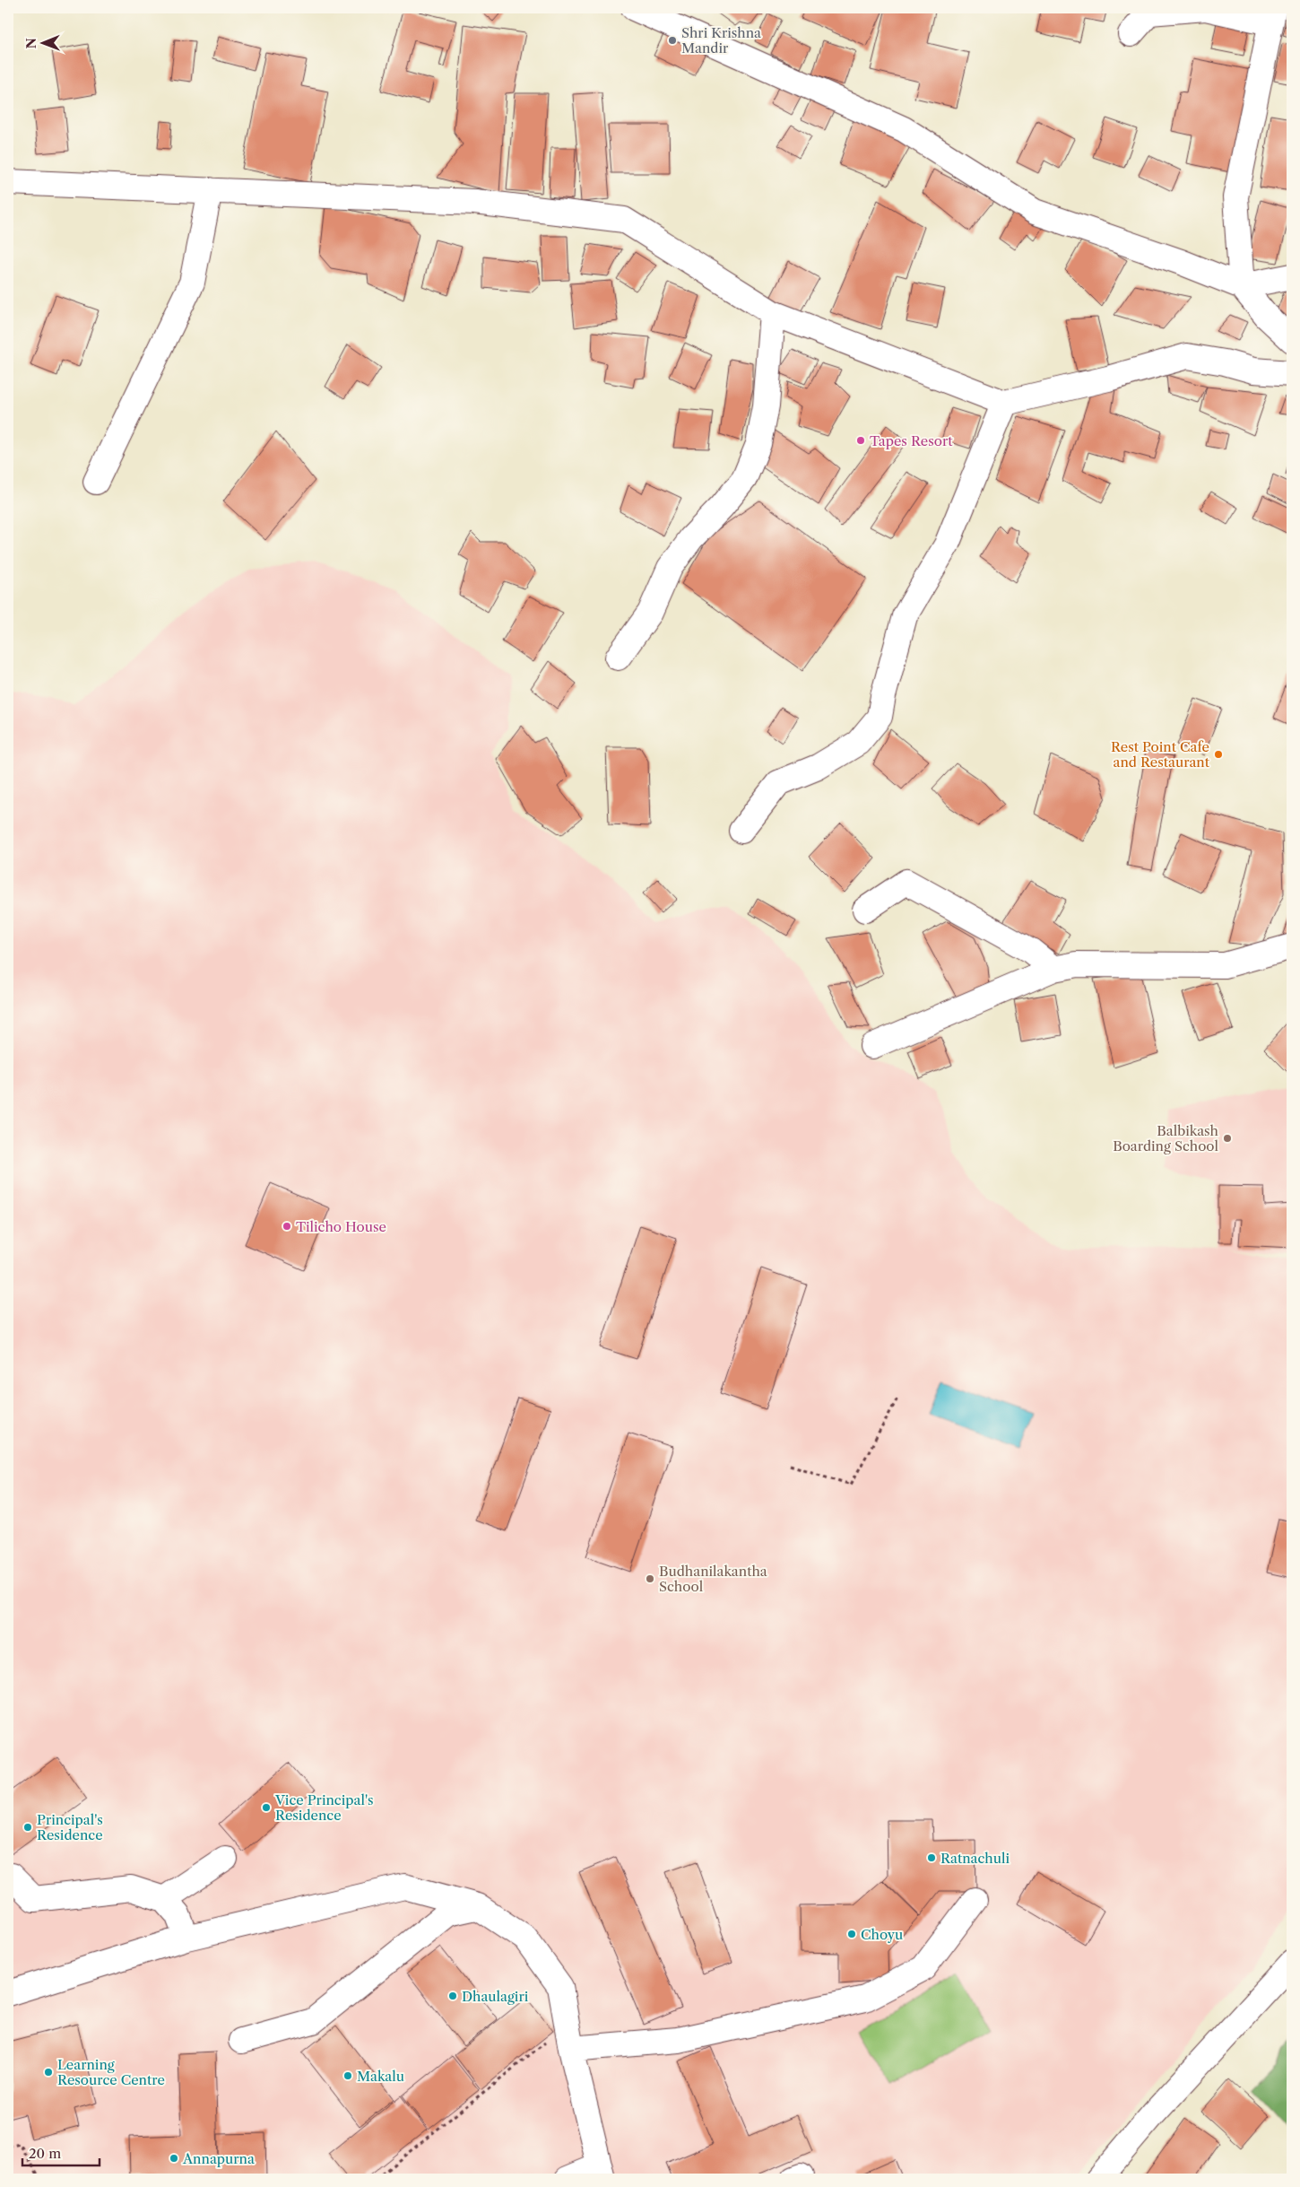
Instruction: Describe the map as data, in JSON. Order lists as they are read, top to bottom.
{
  "places": [
    "Shri Krishna Mandir",
    "Tapes Resort",
    "Rest Point Cafe and Restaurant",
    "Balbikash Boarding School",
    "Tilicho House",
    "Budhanilakantha School",
    "Vice Principal's Residence",
    "Principal's Residence",
    "Ratnachuli",
    "Choyu",
    "Dhaulagiri",
    "Learning Resource Centre",
    "Makalu",
    "Annapurna"
  ],
  "scale_bar": "20 m",
  "north": "left"
}
